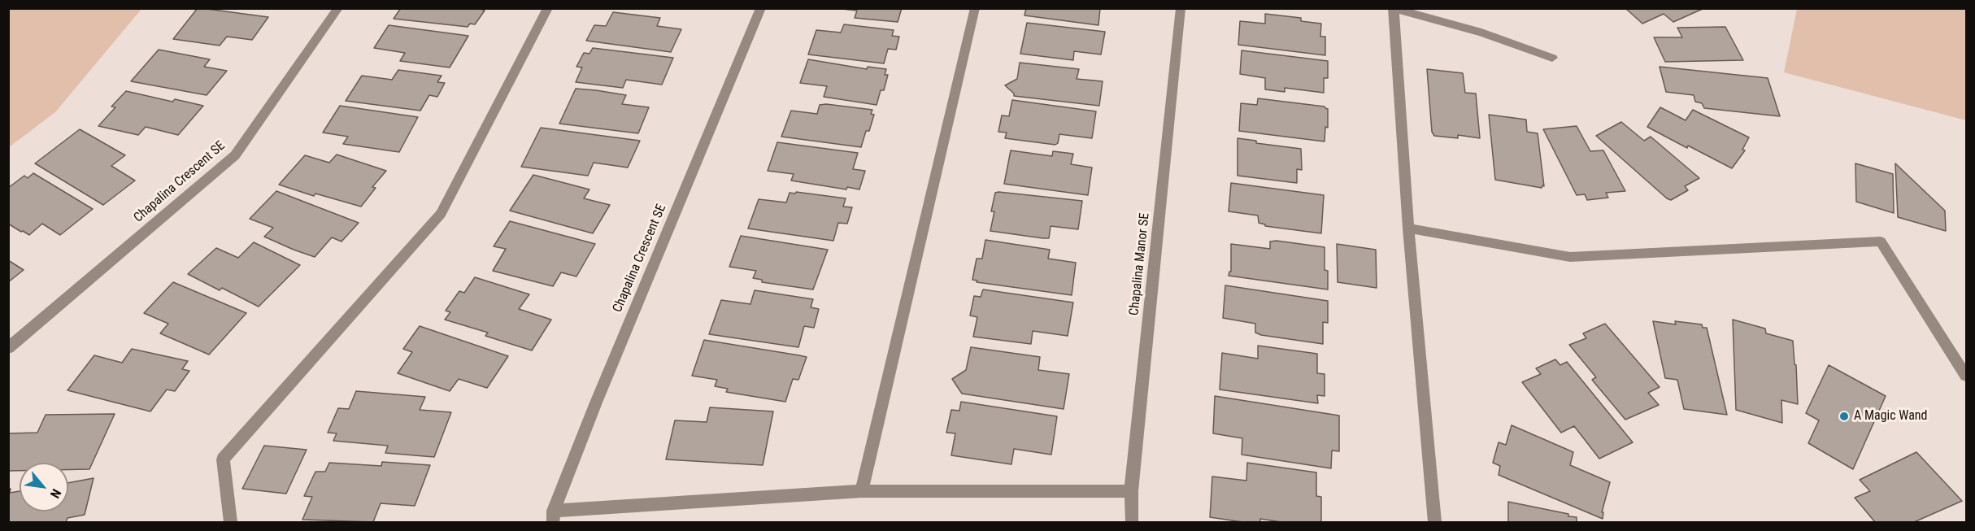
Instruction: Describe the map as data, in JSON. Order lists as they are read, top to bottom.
{
  "streets": {
    "street": ["Chapalina Crescent SE", "Chapalina Manor SE"]
  },
  "places": ["A Magic Wand"],
  "north": "bottom right"
}
